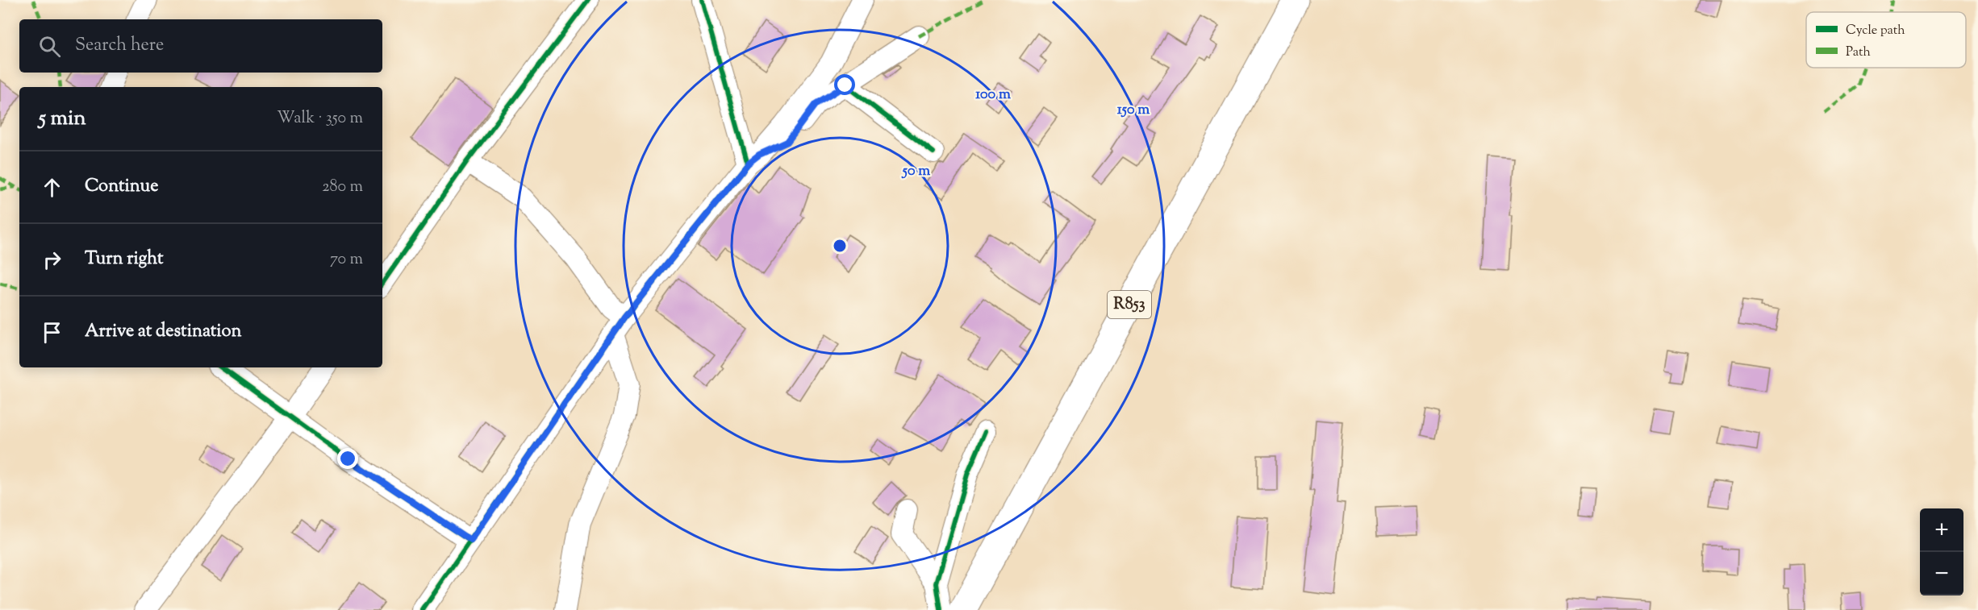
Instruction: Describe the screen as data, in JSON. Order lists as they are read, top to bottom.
{
  "streets": {
    "main road": ["R853"]
  },
  "legend": ["Cycle path", "Path"],
  "page": {
    "search": "Search here",
    "heading": ["5 min", "Walk · 350 m"],
    "list": [
      ["Continue", "280 m"],
      ["Turn right", "70 m"],
      "Arrive at destination"
    ],
    "map_buttons": ["+", "−"]
  },
  "rings": ["100 m", "150 m", "50 m"]
}
